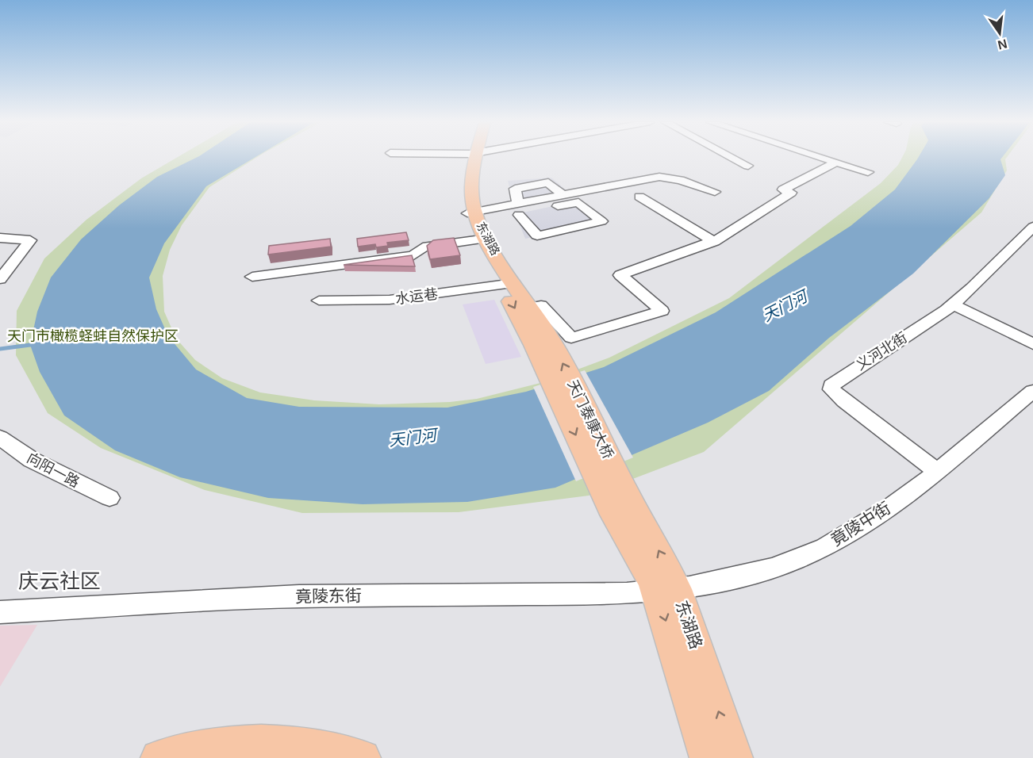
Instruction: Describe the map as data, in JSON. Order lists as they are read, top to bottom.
{
  "streets": {
    "main road": ["东湖路", "天门泰康大桥"],
    "street": [
      "水运巷",
      "义河北街",
      "向阳一路",
      "竟陵中街",
      "竟陵东街"
    ]
  },
  "crossings": [
    ["东湖路", "水运巷"],
    ["东湖路", "天门泰康大桥"],
    ["东湖路", "竟陵中街"],
    ["东湖路", "竟陵东街"],
    ["义河北街", "竟陵中街"],
    ["竟陵中街", "竟陵东街"]
  ],
  "districts": ["庆云社区"],
  "water": ["天门河"],
  "parks": ["天门市橄榄蛏蚌自然保护区"],
  "north": "bottom"
}
